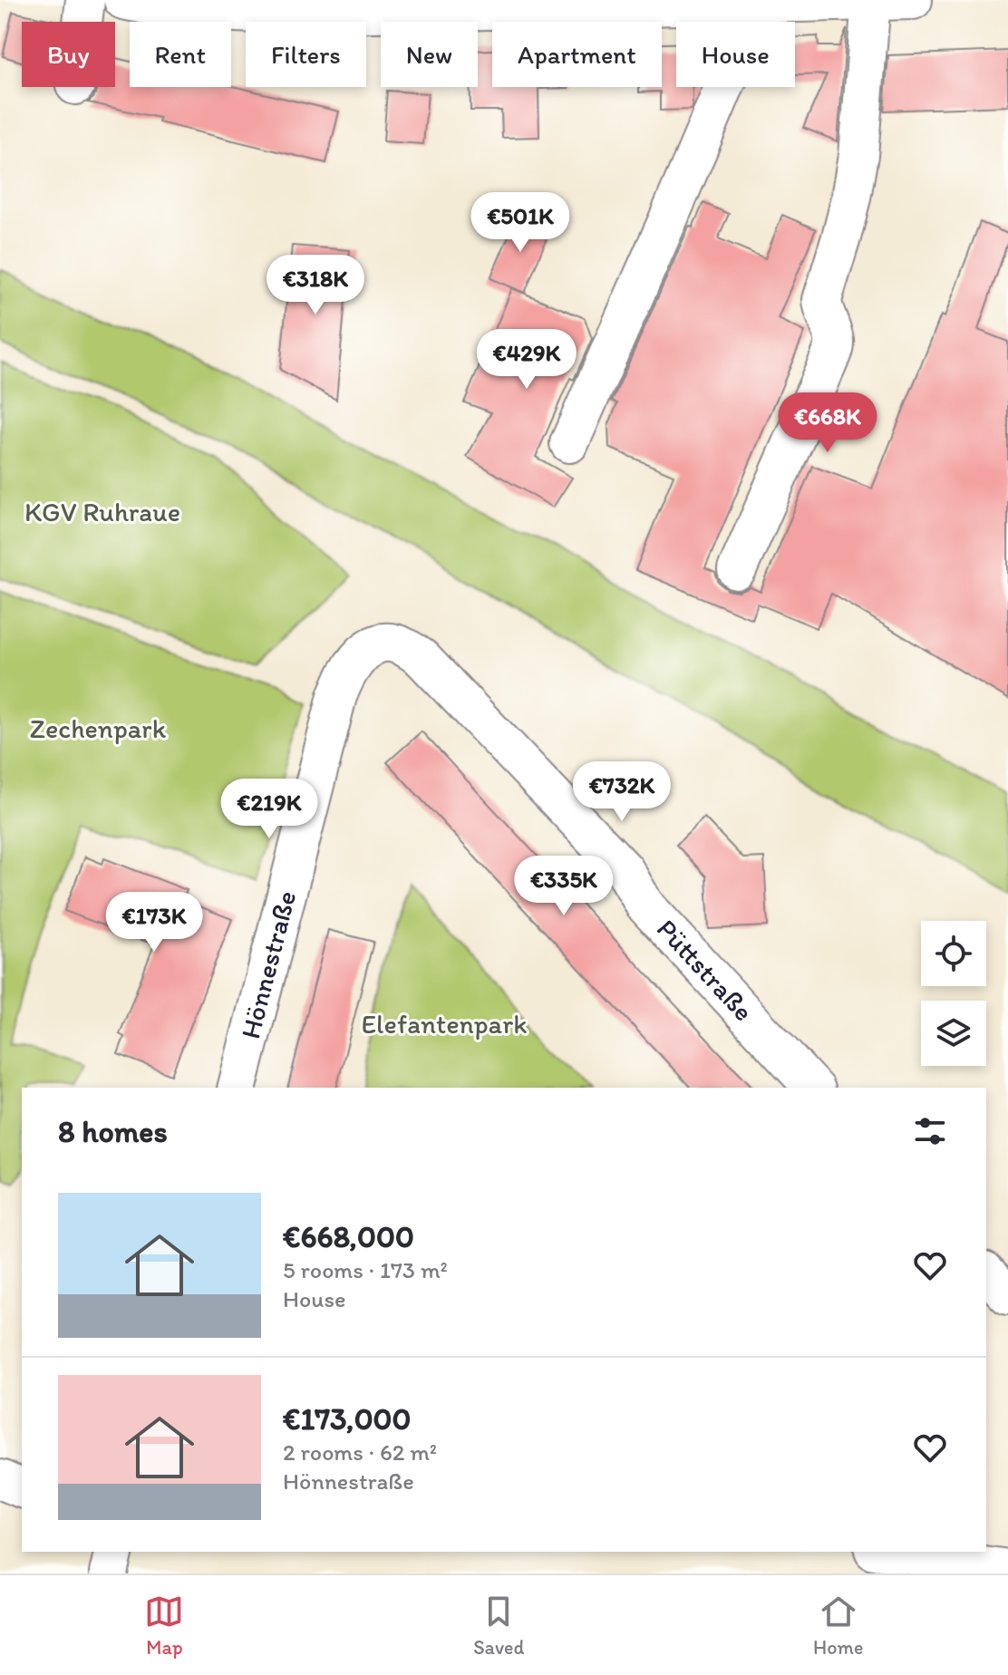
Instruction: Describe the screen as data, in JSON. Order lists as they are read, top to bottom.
{
  "streets": {
    "street": ["Hönnestraße", "Püttstraße"]
  },
  "crossings": [
    ["Hönnestraße", "Püttstraße"]
  ],
  "parks": ["KGV Ruhraue", "Zechenpark", "Elefantenpark"],
  "page": {
    "chip": [
      "Buy",
      "Rent",
      "Filters",
      "New",
      "Apartment",
      "House"
    ],
    "price": [
      "€501K",
      "€318K",
      "€429K",
      "€668K",
      "€732K",
      "€219K",
      "€335K",
      "€173K"
    ],
    "heading": "8 homes",
    "list": [
      {
        "name": "€668,000",
        "note": "5 rooms · 173 m² · House"
      },
      {
        "name": "€173,000",
        "note": "2 rooms · 62 m² · Hönnestraße"
      }
    ],
    "tabs": ["Map", "Saved", "Home"]
  }
}
